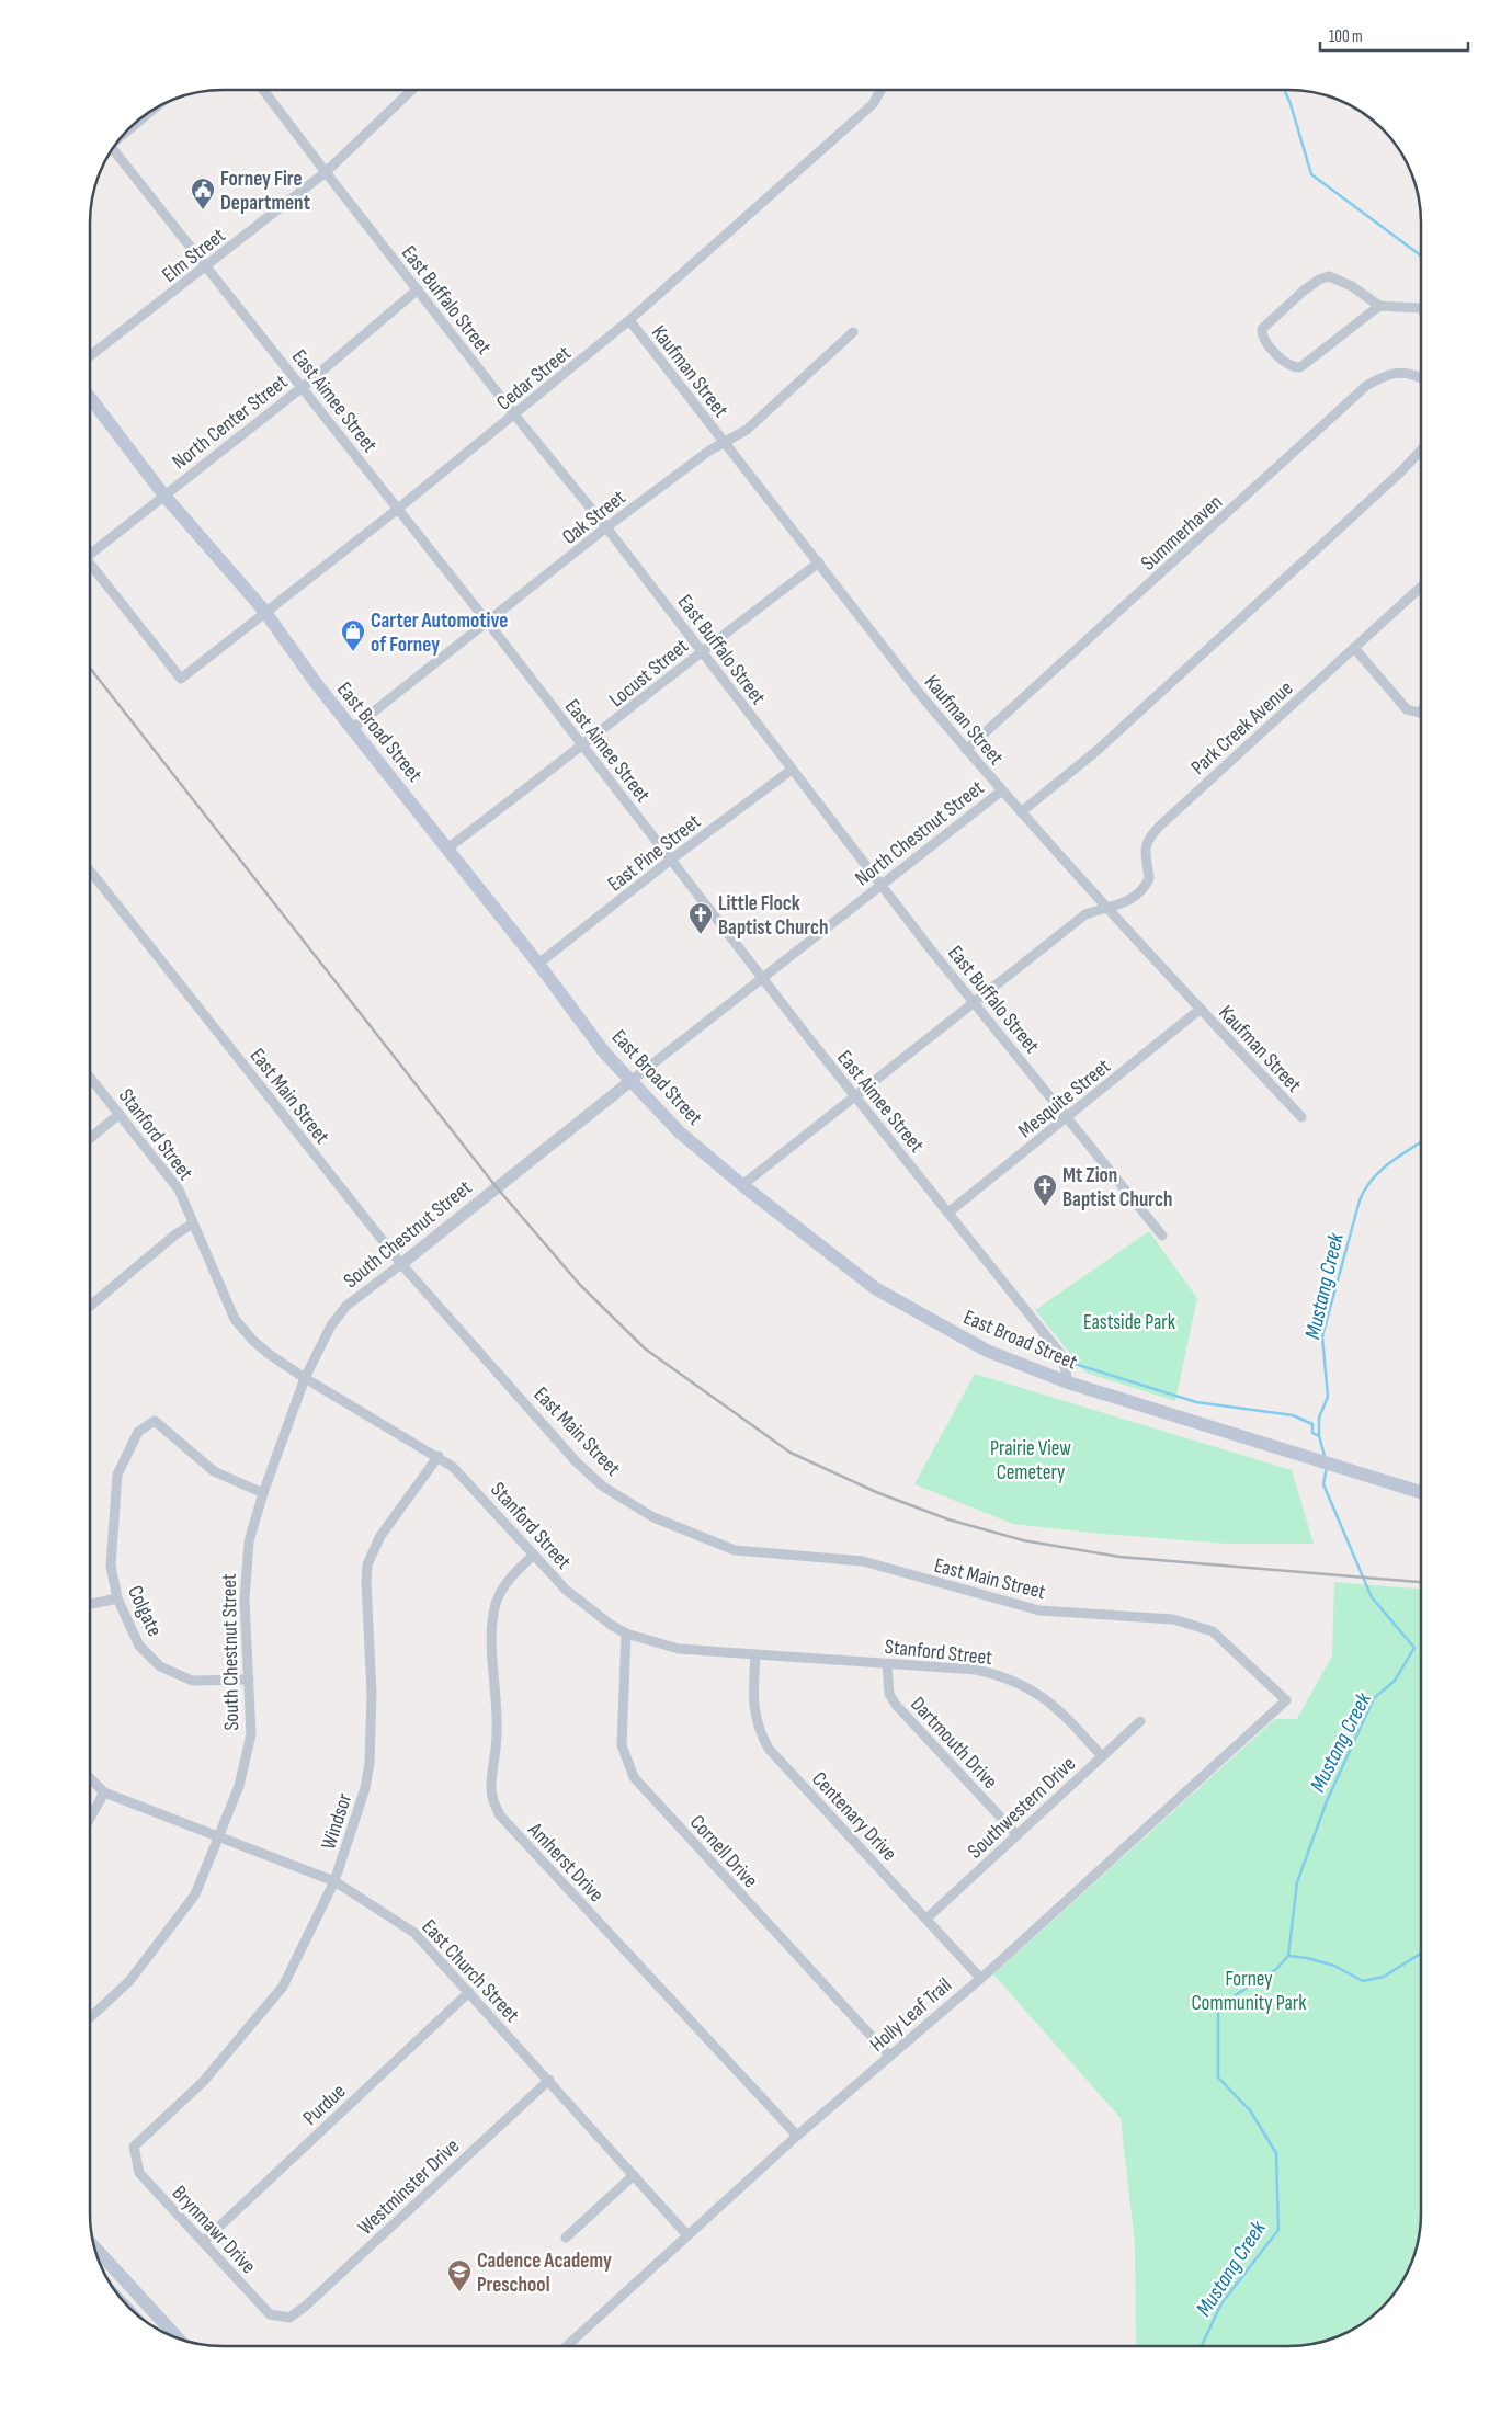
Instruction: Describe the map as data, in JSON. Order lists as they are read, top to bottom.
{
  "streets": {
    "main road": ["East Broad Street"],
    "street": [
      "Elm Street",
      "East Buffalo Street",
      "Kaufman Street",
      "Cedar Street",
      "East Aimee Street",
      "North Center Street",
      "Oak Street",
      "Summerhaven",
      "Locust Street",
      "Park Creek Avenue",
      "North Chestnut Street",
      "East Pine Street",
      "East Main Street",
      "Mesquite Street",
      "Stanford Street",
      "South Chestnut Street",
      "Colgate",
      "Dartmouth Drive",
      "Southwestern Drive",
      "Centenary Drive",
      "Windsor",
      "Cornell Drive",
      "Amherst Drive",
      "East Church Street",
      "Holly Leaf Trail",
      "Purdue",
      "Westminster Drive",
      "Brynmawr Drive"
    ]
  },
  "crossings": [
    ["Elm Street", "East Buffalo Street"],
    ["Elm Street", "East Aimee Street"],
    ["East Buffalo Street", "Cedar Street"],
    ["East Buffalo Street", "North Center Street"],
    ["East Buffalo Street", "Oak Street"],
    ["East Buffalo Street", "Locust Street"],
    ["East Buffalo Street", "North Chestnut Street"],
    ["East Buffalo Street", "East Pine Street"],
    ["East Buffalo Street", "Mesquite Street"],
    ["Kaufman Street", "Cedar Street"],
    ["Kaufman Street", "Oak Street"],
    ["Kaufman Street", "Summerhaven"],
    ["Kaufman Street", "Locust Street"],
    ["Kaufman Street", "Park Creek Avenue"],
    ["Kaufman Street", "North Chestnut Street"],
    ["Kaufman Street", "Mesquite Street"],
    ["Cedar Street", "East Aimee Street"],
    ["Cedar Street", "East Broad Street"],
    ["East Aimee Street", "North Center Street"],
    ["East Aimee Street", "Oak Street"],
    ["East Aimee Street", "Locust Street"],
    ["East Aimee Street", "East Broad Street"],
    ["East Aimee Street", "North Chestnut Street"],
    ["East Aimee Street", "East Pine Street"],
    ["East Aimee Street", "Mesquite Street"],
    ["North Center Street", "East Broad Street"],
    ["Oak Street", "East Broad Street"],
    ["Locust Street", "East Broad Street"],
    ["East Broad Street", "North Chestnut Street"],
    ["East Broad Street", "East Pine Street"],
    ["North Chestnut Street", "South Chestnut Street"],
    ["East Main Street", "South Chestnut Street"],
    ["East Main Street", "Holly Leaf Trail"],
    ["Stanford Street", "South Chestnut Street"],
    ["Stanford Street", "Dartmouth Drive"],
    ["Stanford Street", "Southwestern Drive"],
    ["Stanford Street", "Centenary Drive"],
    ["Stanford Street", "Windsor"],
    ["Stanford Street", "Cornell Drive"],
    ["Stanford Street", "Amherst Drive"],
    ["South Chestnut Street", "Colgate"],
    ["South Chestnut Street", "East Church Street"],
    ["Dartmouth Drive", "Southwestern Drive"],
    ["Southwestern Drive", "Centenary Drive"],
    ["Centenary Drive", "Holly Leaf Trail"],
    ["Windsor", "East Church Street"],
    ["Windsor", "Brynmawr Drive"],
    ["Cornell Drive", "Holly Leaf Trail"],
    ["Amherst Drive", "Holly Leaf Trail"],
    ["East Church Street", "Holly Leaf Trail"],
    ["East Church Street", "Purdue"],
    ["East Church Street", "Westminster Drive"],
    ["Purdue", "Brynmawr Drive"],
    ["Westminster Drive", "Brynmawr Drive"]
  ],
  "water": ["Mustang Creek"],
  "parks": ["Eastside Park", "Prairie View Cemetery", "Forney Community Park"],
  "places": {
    "public building": ["Forney Fire Department"],
    "shop": ["Carter Automotive of Forney"],
    "church": ["Little Flock Baptist Church", "Mt Zion Baptist Church"],
    "school or university": ["Cadence Academy Preschool"]
  },
  "scale_bar": "100 m"
}
